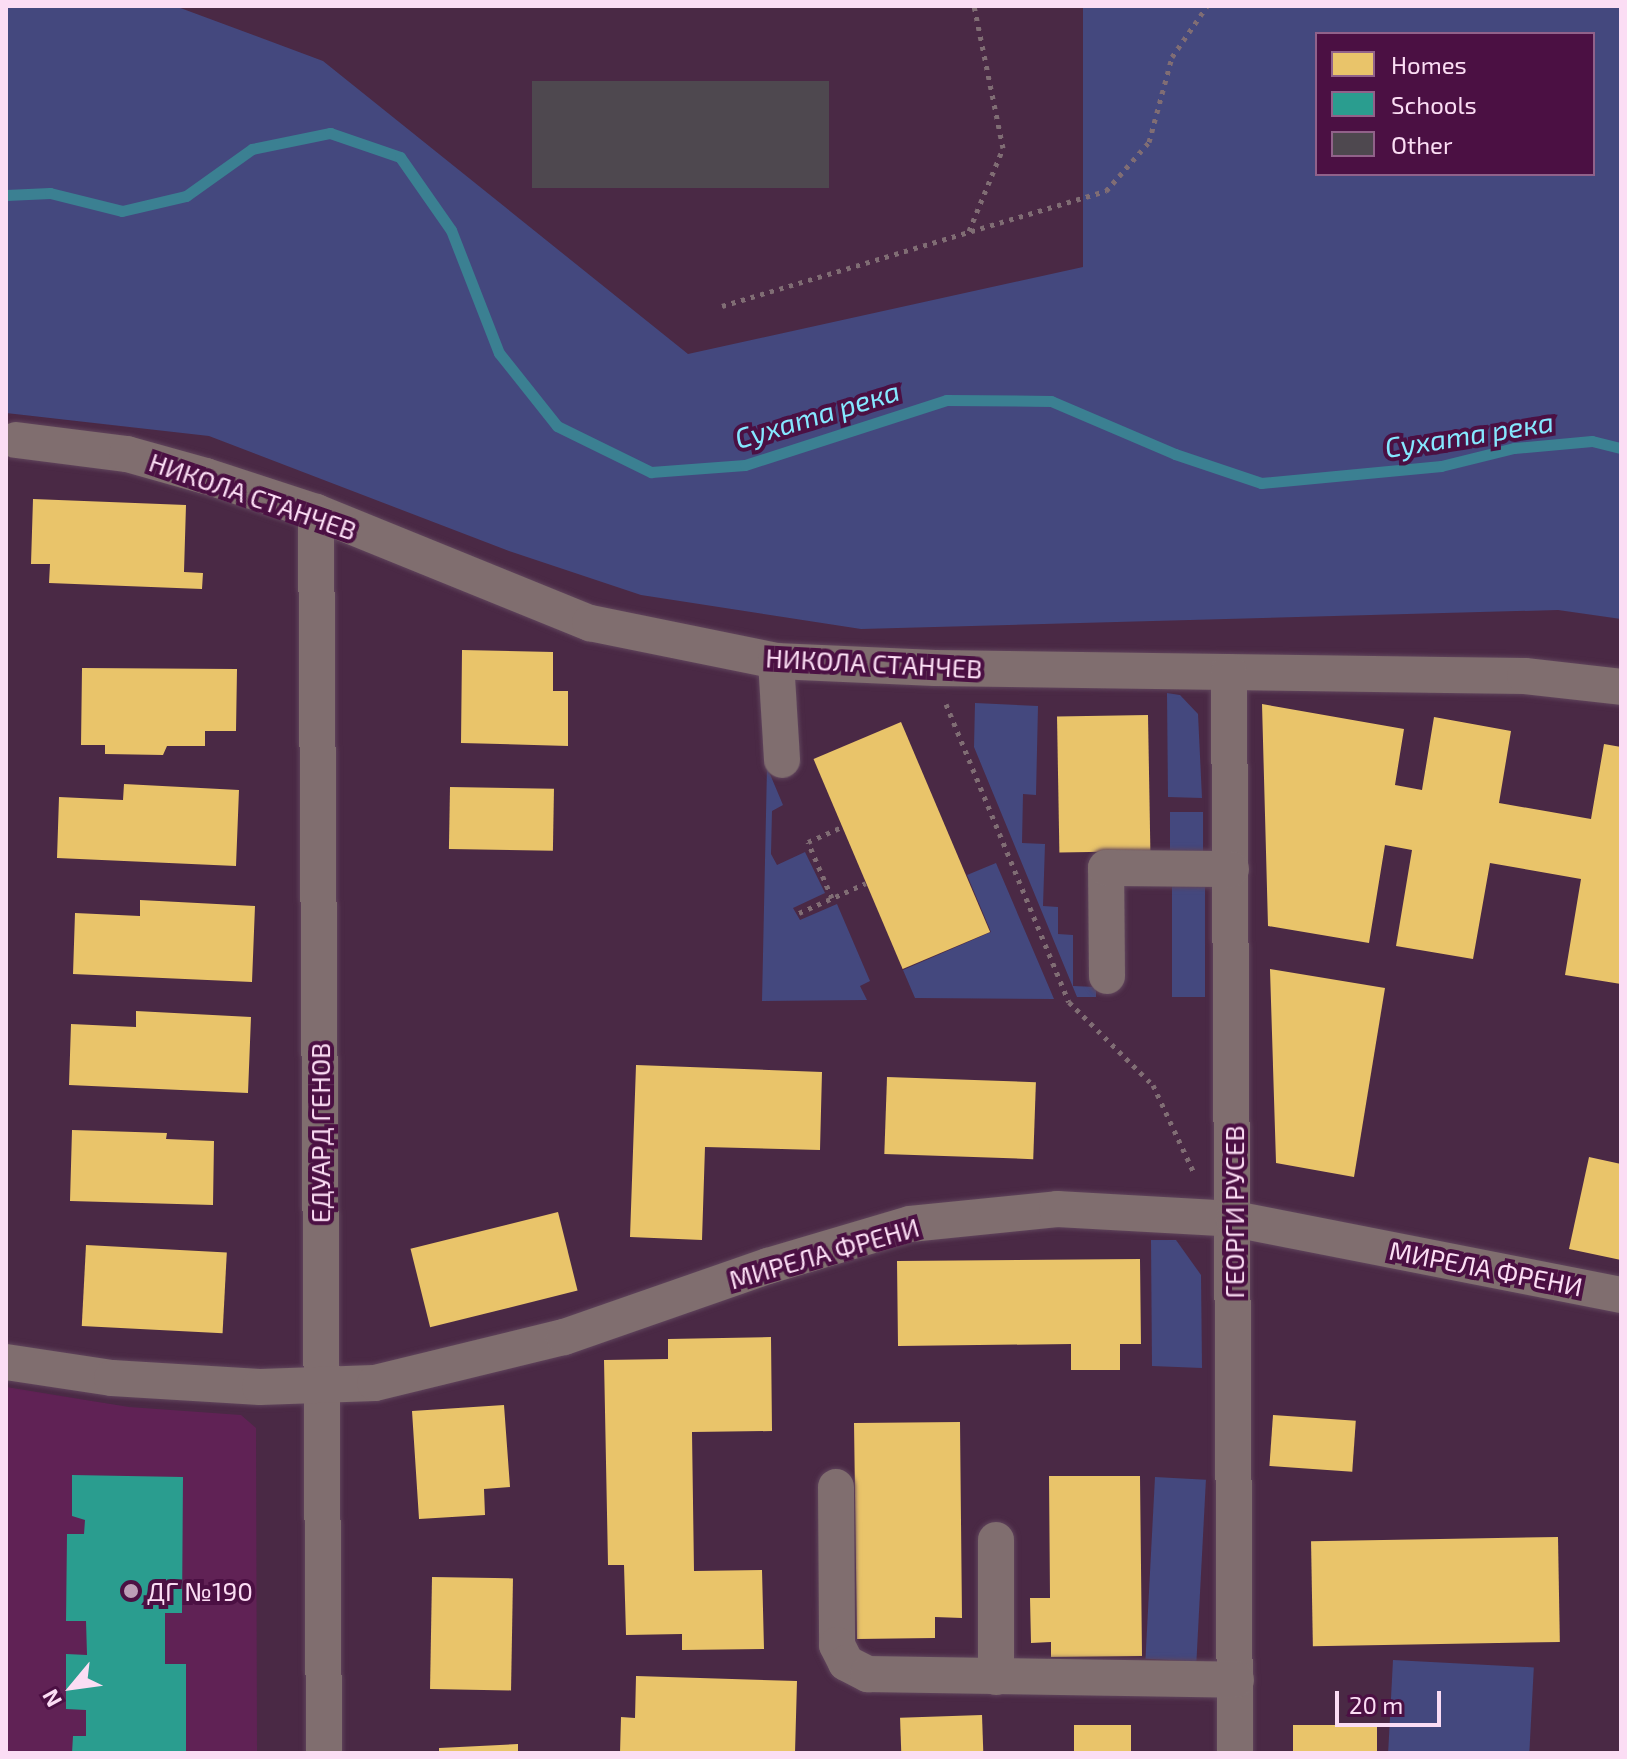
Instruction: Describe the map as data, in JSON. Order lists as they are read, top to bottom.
{
  "streets": {
    "street": [
      "НИКОЛА СТАНЧЕВ",
      "ЕДУАРД ГЕНОВ",
      "ГЕОРГИ РУСЕВ",
      "МИРЕЛА ФРЕНИ"
    ]
  },
  "crossings": [
    ["НИКОЛА СТАНЧЕВ", "ЕДУАРД ГЕНОВ"],
    ["НИКОЛА СТАНЧЕВ", "ГЕОРГИ РУСЕВ"],
    ["ЕДУАРД ГЕНОВ", "МИРЕЛА ФРЕНИ"],
    ["ГЕОРГИ РУСЕВ", "МИРЕЛА ФРЕНИ"]
  ],
  "water": ["Сухата река"],
  "places": ["ДГ №190"],
  "legend": ["Homes", "Schools", "Other"],
  "scale_bar": "20 m",
  "north": "bottom left"
}
